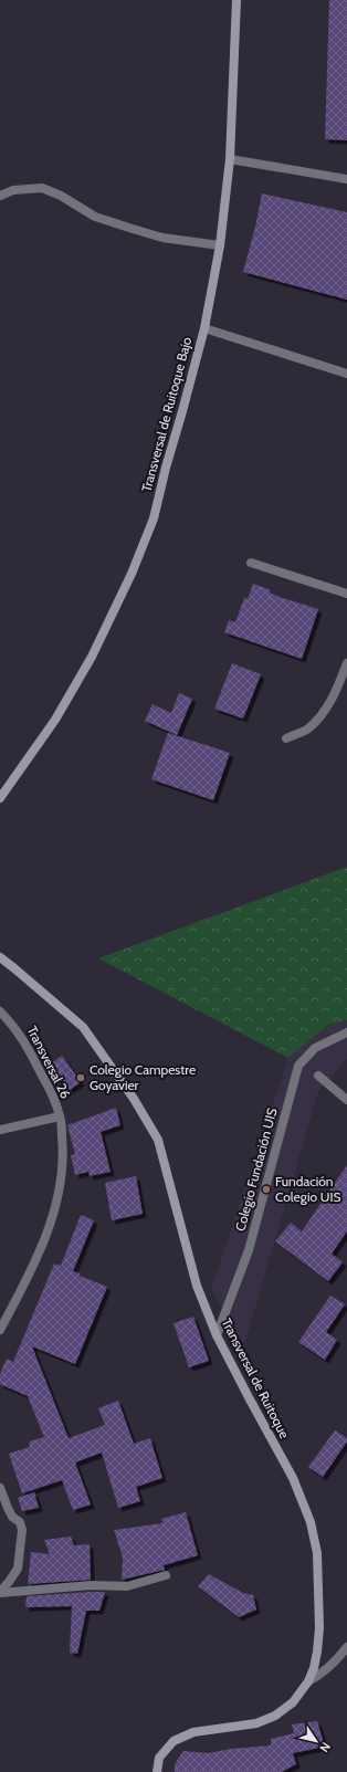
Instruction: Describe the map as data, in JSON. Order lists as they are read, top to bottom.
{
  "streets": {
    "street": [
      "Transversal de Ruitoque Bajo",
      "Transversal 26",
      "Colegio Fundación UIS",
      "Transversal de Ruitoque"
    ]
  },
  "crossings": [
    ["Colegio Fundación UIS", "Transversal de Ruitoque"]
  ],
  "places": ["Colegio Campestre Goyavier", "Fundación Colegio UIS"],
  "north": "bottom right"
}
